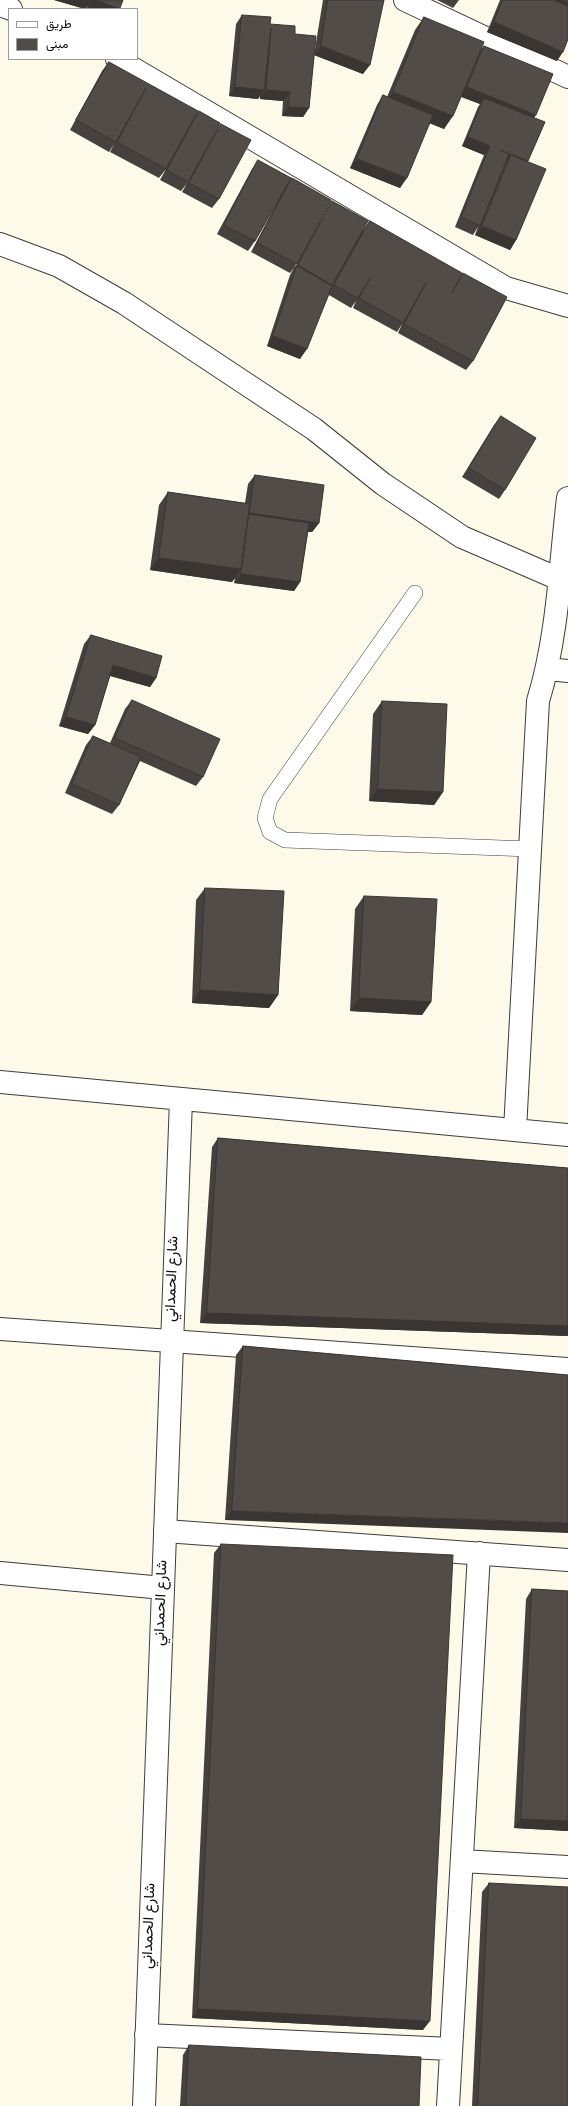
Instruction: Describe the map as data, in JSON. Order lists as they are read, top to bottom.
{
  "streets": {
    "street": ["شارع الحمداني"]
  },
  "legend": ["طريق", "مبنى"]
}
